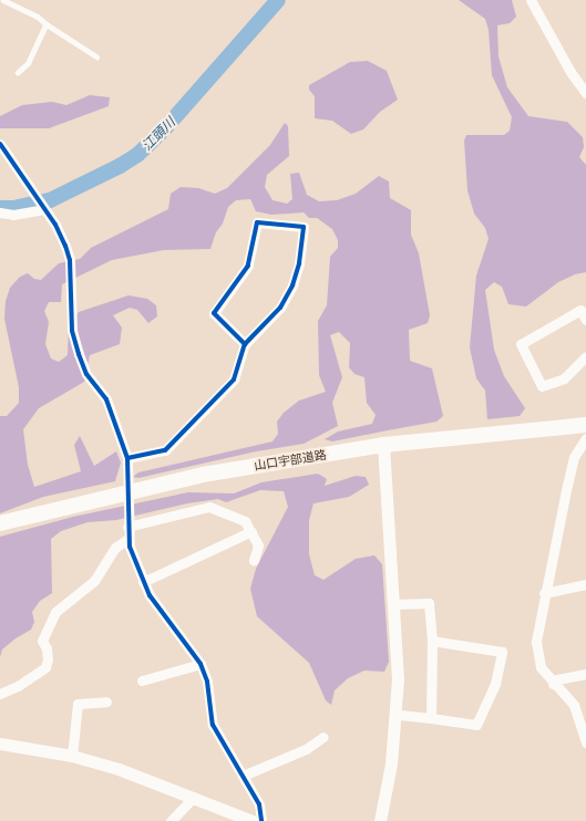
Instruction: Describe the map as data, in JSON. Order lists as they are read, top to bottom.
{
  "streets": {
    "main road": ["山口宇部道路"]
  },
  "water": ["江頭川"]
}
